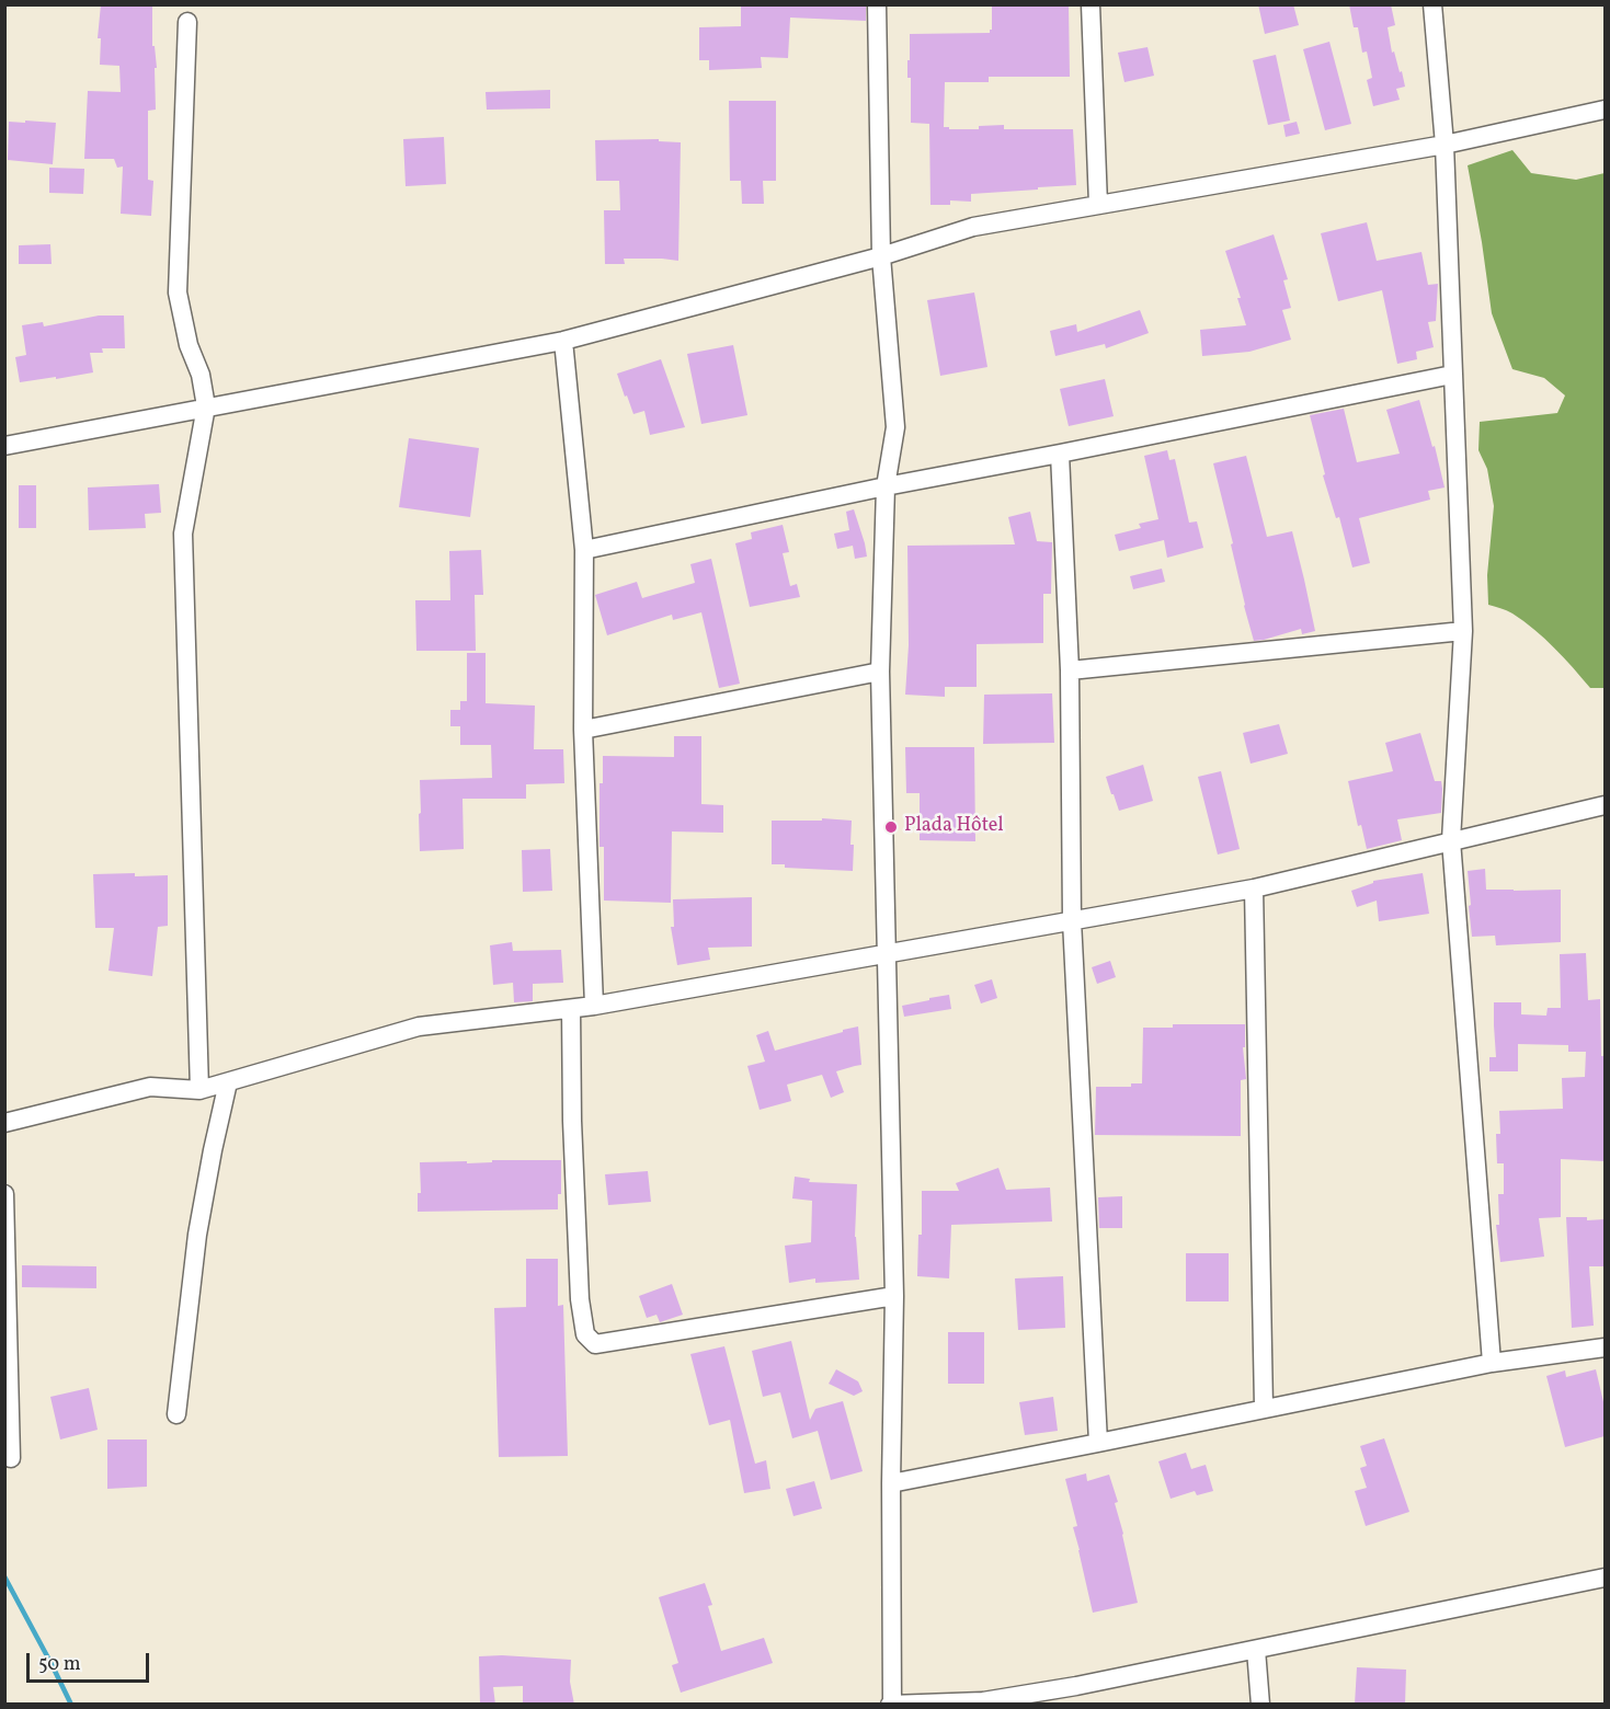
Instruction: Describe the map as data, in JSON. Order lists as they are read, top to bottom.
{
  "places": ["Plada Hôtel"],
  "scale_bar": "50 m"
}
